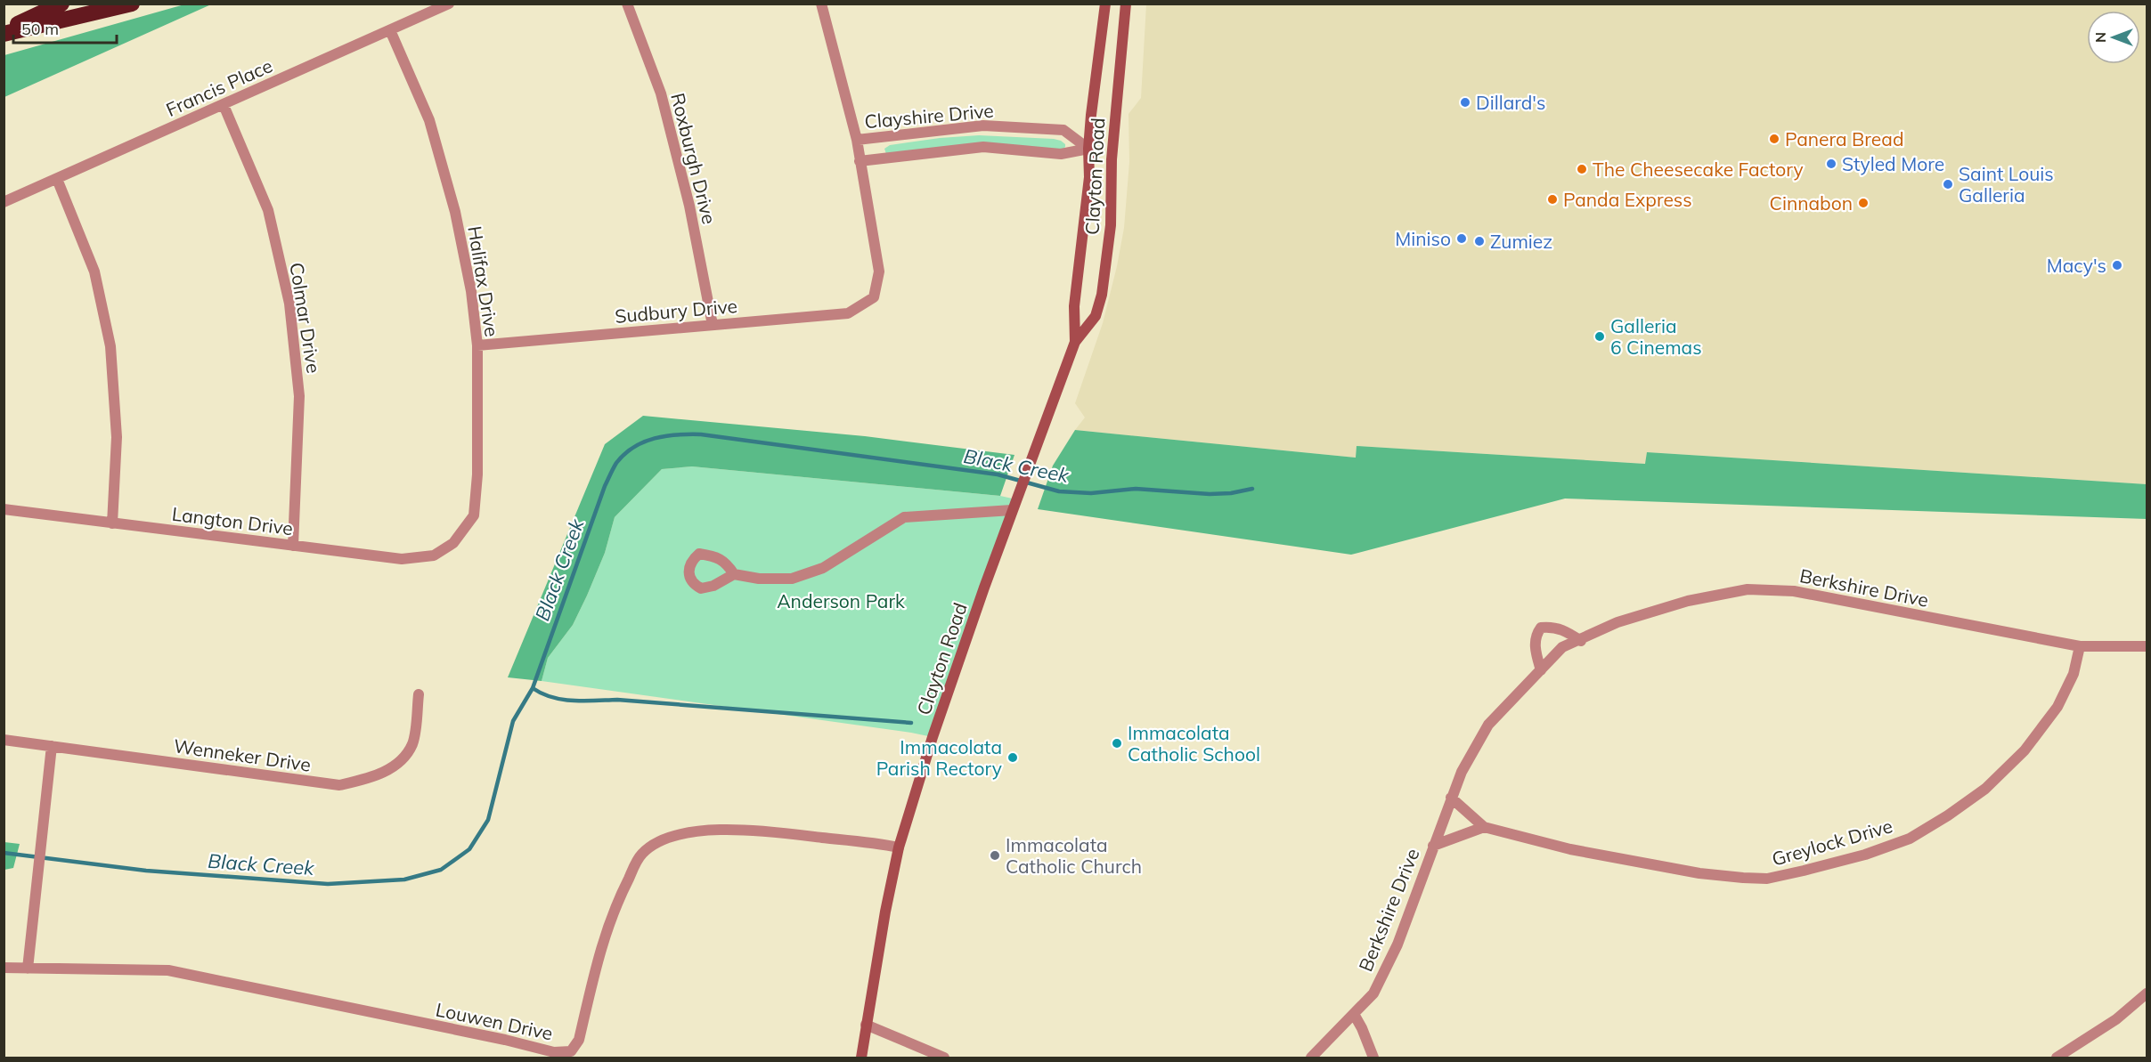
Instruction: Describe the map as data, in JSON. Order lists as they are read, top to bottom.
{
  "streets": {
    "main road": ["Clayton Road"],
    "street": [
      "Francis Place",
      "Clayshire Drive",
      "Roxburgh Drive",
      "Halifax Drive",
      "Sudbury Drive",
      "Colmar Drive",
      "Langton Drive",
      "Berkshire Drive",
      "Wenneker Drive",
      "Greylock Drive",
      "Louwen Drive"
    ]
  },
  "crossings": [
    ["Francis Place", "Halifax Drive"],
    ["Francis Place", "Colmar Drive"],
    ["Clayshire Drive", "Clayton Road"],
    ["Clayshire Drive", "Sudbury Drive"],
    ["Roxburgh Drive", "Sudbury Drive"],
    ["Clayton Road", "Louwen Drive"],
    ["Halifax Drive", "Sudbury Drive"],
    ["Halifax Drive", "Langton Drive"],
    ["Colmar Drive", "Langton Drive"],
    ["Berkshire Drive", "Greylock Drive"]
  ],
  "water": ["Black Creek"],
  "parks": ["Anderson Park"],
  "places": [
    "Dillard's",
    "Panera Bread",
    "Styled More",
    "The Cheesecake Factory",
    "Saint Louis Galleria",
    "Panda Express",
    "Cinnabon",
    "Miniso",
    "Zumiez",
    "Macy's",
    "Galleria 6 Cinemas",
    "Immacolata Catholic School",
    "Immacolata Parish Rectory",
    "Immacolata Catholic Church"
  ],
  "scale_bar": "50 m",
  "north": "left"
}
